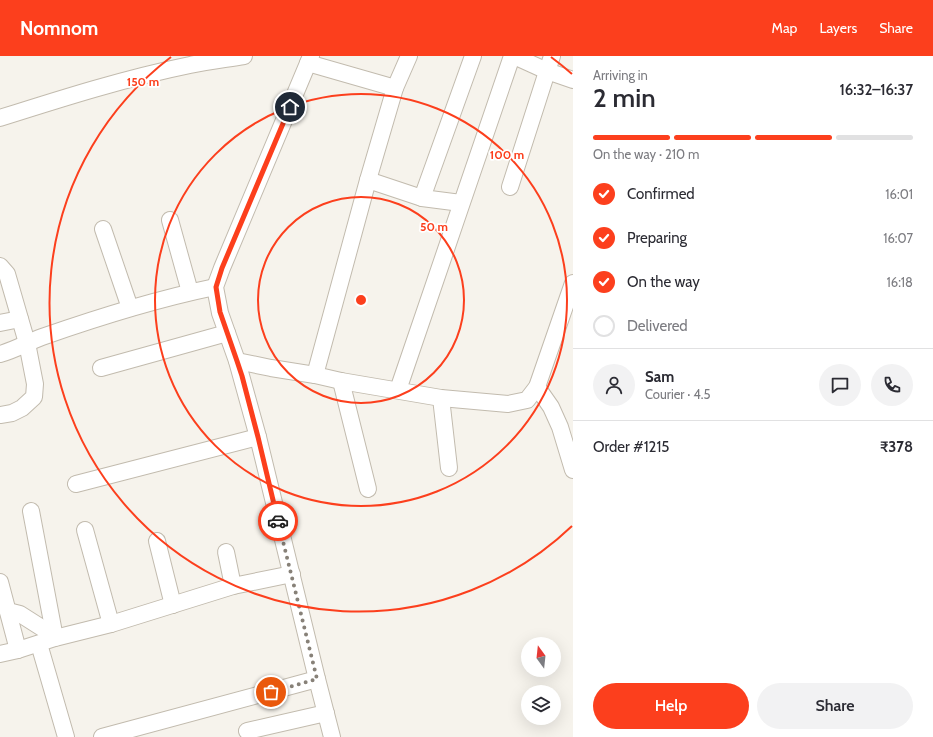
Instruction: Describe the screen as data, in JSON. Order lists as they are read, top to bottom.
{
  "north": "top",
  "page": {
    "header": "Nomnom",
    "nav": ["Map", "Layers", "Share"],
    "heading": ["2 min", "Arriving in", "16:32–16:37"],
    "panel": [
      "Sam",
      "Courier · 4.5",
      "Order #1215",
      "₹378"
    ],
    "bar": "On the way · 210 m",
    "list": [
      ["Confirmed", "16:01"],
      ["Preparing", "16:07"],
      ["On the way", "16:18"],
      "Delivered"
    ],
    "buttons": ["Help", "Share"]
  },
  "rings": ["150 m", "100 m", "50 m"]
}
